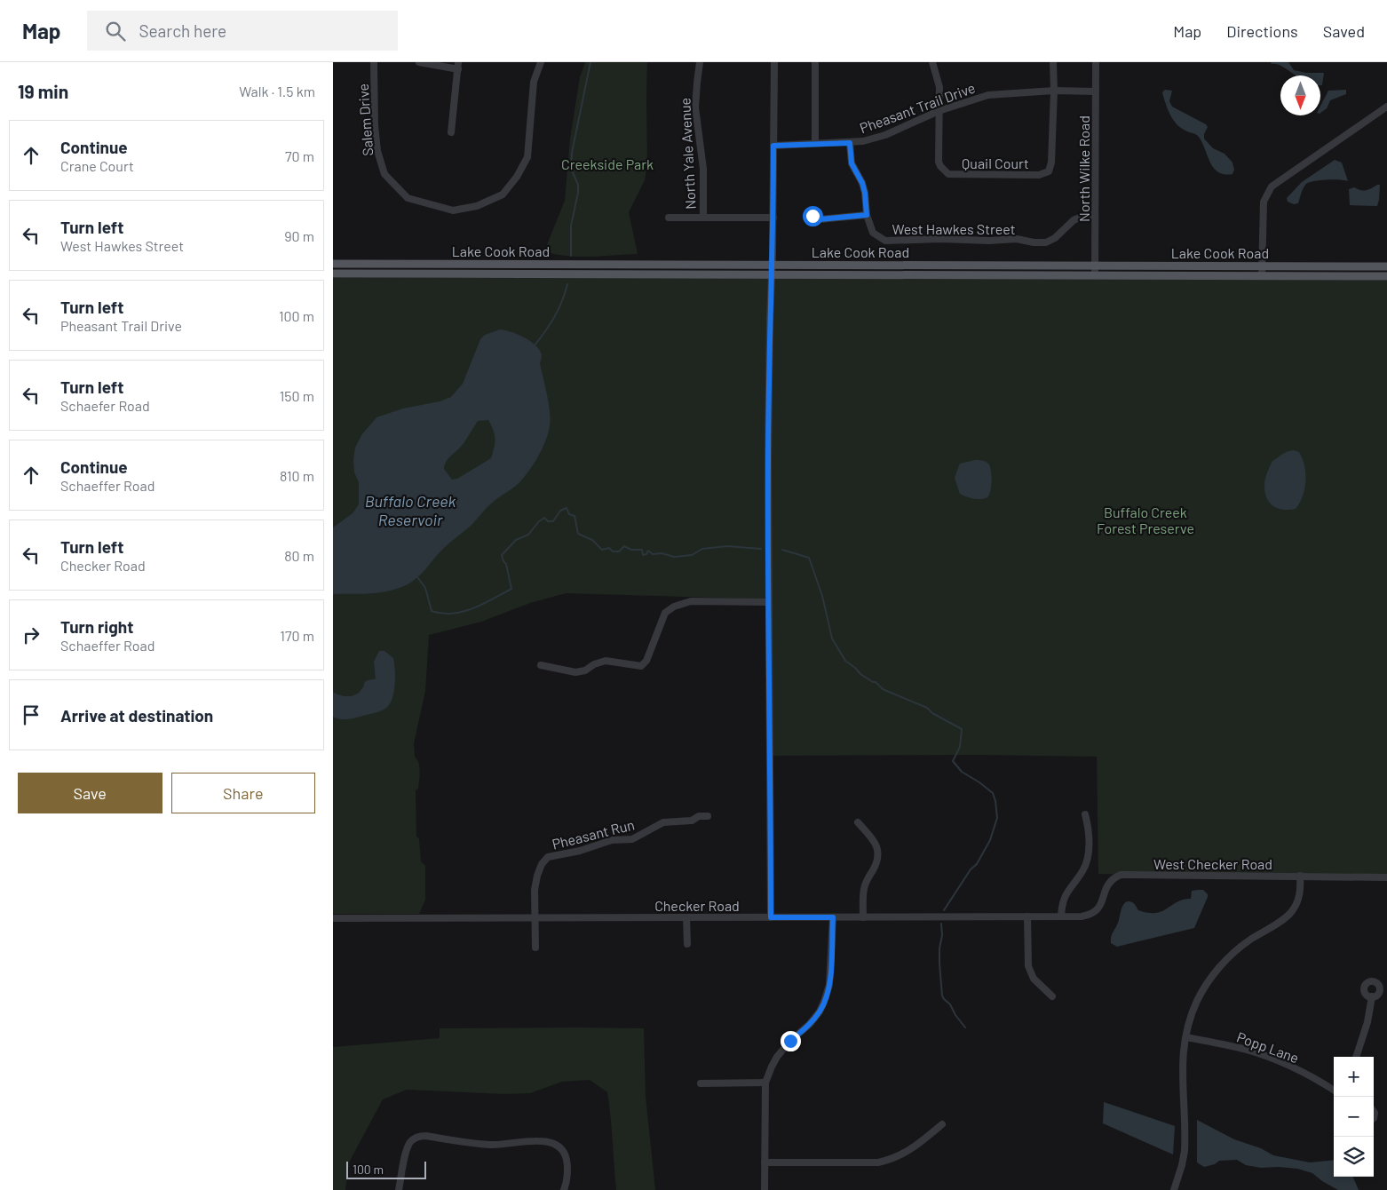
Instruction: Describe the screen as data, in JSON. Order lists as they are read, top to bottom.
{
  "streets": {
    "main road": ["Lake Cook Road"],
    "street": [
      "Pheasant Trail Drive",
      "Salem Drive",
      "North Yale Avenue",
      "Quail Court",
      "North Wilke Road",
      "West Hawkes Street",
      "Pheasant Run",
      "West Checker Road",
      "Checker Road",
      "Popp Lane"
    ]
  },
  "crossings": [
    ["Pheasant Trail Drive", "Quail Court"],
    ["Pheasant Trail Drive", "North Wilke Road"],
    ["Pheasant Trail Drive", "West Hawkes Street"],
    ["North Wilke Road", "West Hawkes Street"],
    ["North Wilke Road", "Lake Cook Road"],
    ["Pheasant Run", "Checker Road"],
    ["West Checker Road", "Checker Road"]
  ],
  "water": ["Buffalo Creek Reservoir"],
  "parks": ["Creekside Park", "Buffalo Creek Forest Preserve"],
  "scale_bar": "100 m",
  "north": "bottom",
  "page": {
    "header": "Map",
    "search": "Search here",
    "nav": ["Map", "Directions", "Saved"],
    "heading": ["19 min", "Walk · 1.5 km"],
    "list": [
      ["Continue", "Crane Court", "70 m"],
      ["Turn left", "West Hawkes Street", "90 m"],
      ["Turn left", "Pheasant Trail Drive", "100 m"],
      ["Turn left", "Schaefer Road", "150 m"],
      ["Continue", "Schaeffer Road", "810 m"],
      ["Turn left", "Checker Road", "80 m"],
      ["Turn right", "Schaeffer Road", "170 m"],
      "Arrive at destination"
    ],
    "buttons": ["Save", "Share"],
    "map_buttons": ["+", "−"],
    "scale": "100 m"
  }
}
